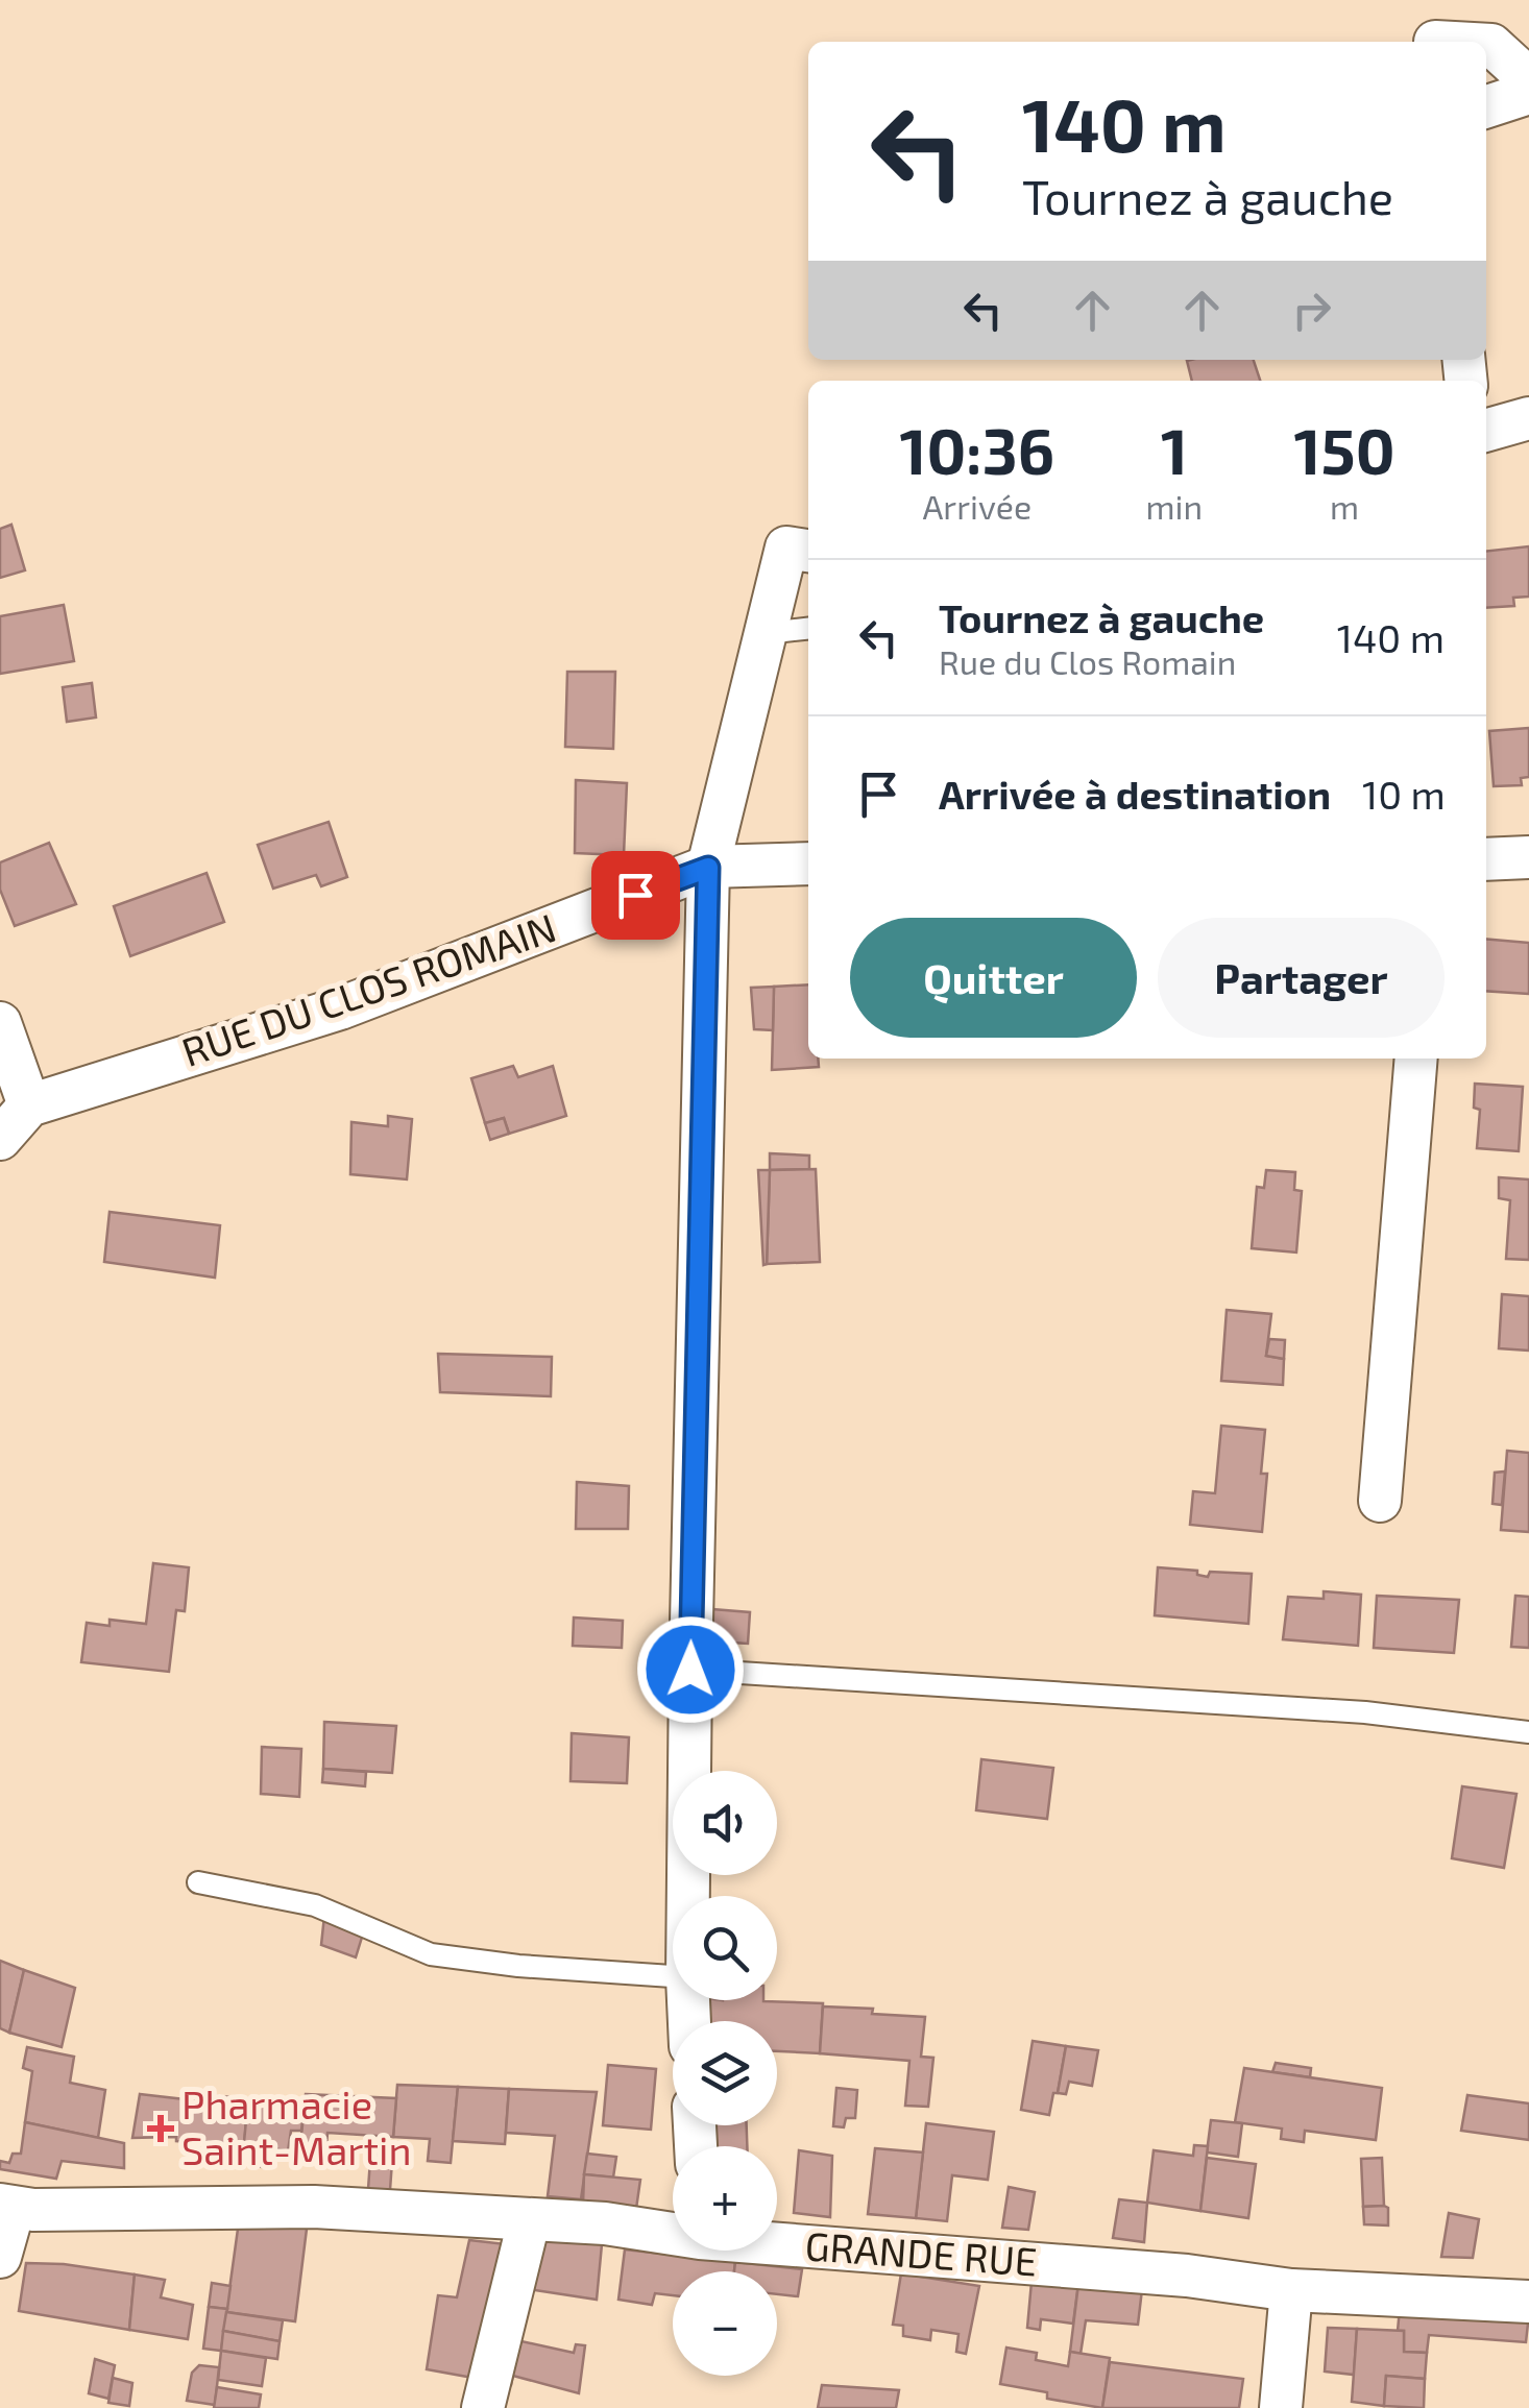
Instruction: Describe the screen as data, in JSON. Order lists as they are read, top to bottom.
{
  "streets": {
    "street": ["RUE DU CLOS ROMAIN", "GRANDE RUE"]
  },
  "places": {
    "health": ["Pharmacie Saint-Martin"]
  },
  "page": {
    "turn": ["140 m", "Tournez à gauche"],
    "eta": [
      "10:36",
      "Arrivée",
      "1",
      "min",
      "150",
      "m"
    ],
    "list": [
      {
        "name": "Tournez à gauche",
        "note": "Rue du Clos Romain",
        "value": "140 m"
      },
      {
        "name": "Arrivée à destination",
        "value": "10 m"
      }
    ],
    "buttons": ["Quitter", "Partager"],
    "map_buttons": ["+", "−"]
  }
}
